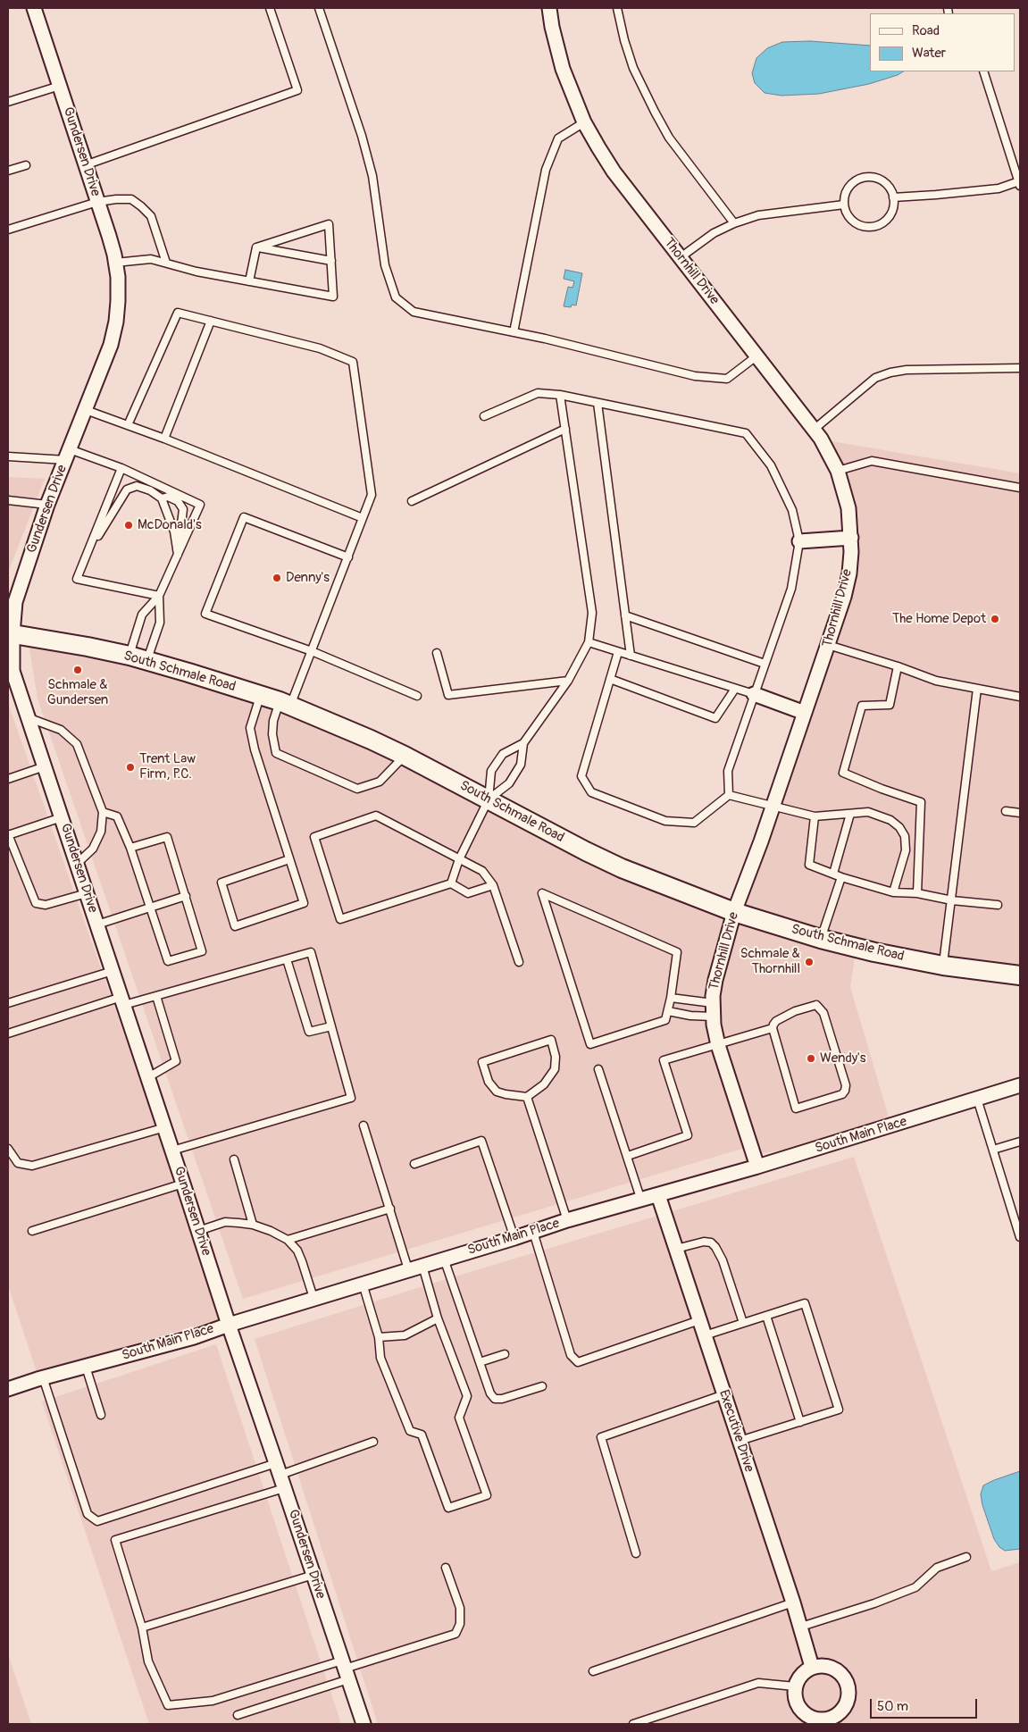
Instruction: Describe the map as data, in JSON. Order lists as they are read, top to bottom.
{
  "streets": {
    "main road": ["South Schmale Road"],
    "street": [
      "Gundersen Drive",
      "Thornhill Drive",
      "South Main Place",
      "Executive Drive"
    ]
  },
  "crossings": [
    ["Gundersen Drive", "South Schmale Road"],
    ["Gundersen Drive", "South Main Place"],
    ["Thornhill Drive", "South Schmale Road"],
    ["Thornhill Drive", "South Main Place"],
    ["South Main Place", "Executive Drive"]
  ],
  "places": [
    "McDonald's",
    "Denny's",
    "The Home Depot",
    "Schmale & Gundersen",
    "Trent Law Firm, P.C.",
    "Schmale & Thornhill",
    "Wendy's"
  ],
  "legend": ["Road", "Water"],
  "scale_bar": "50 m"
}
